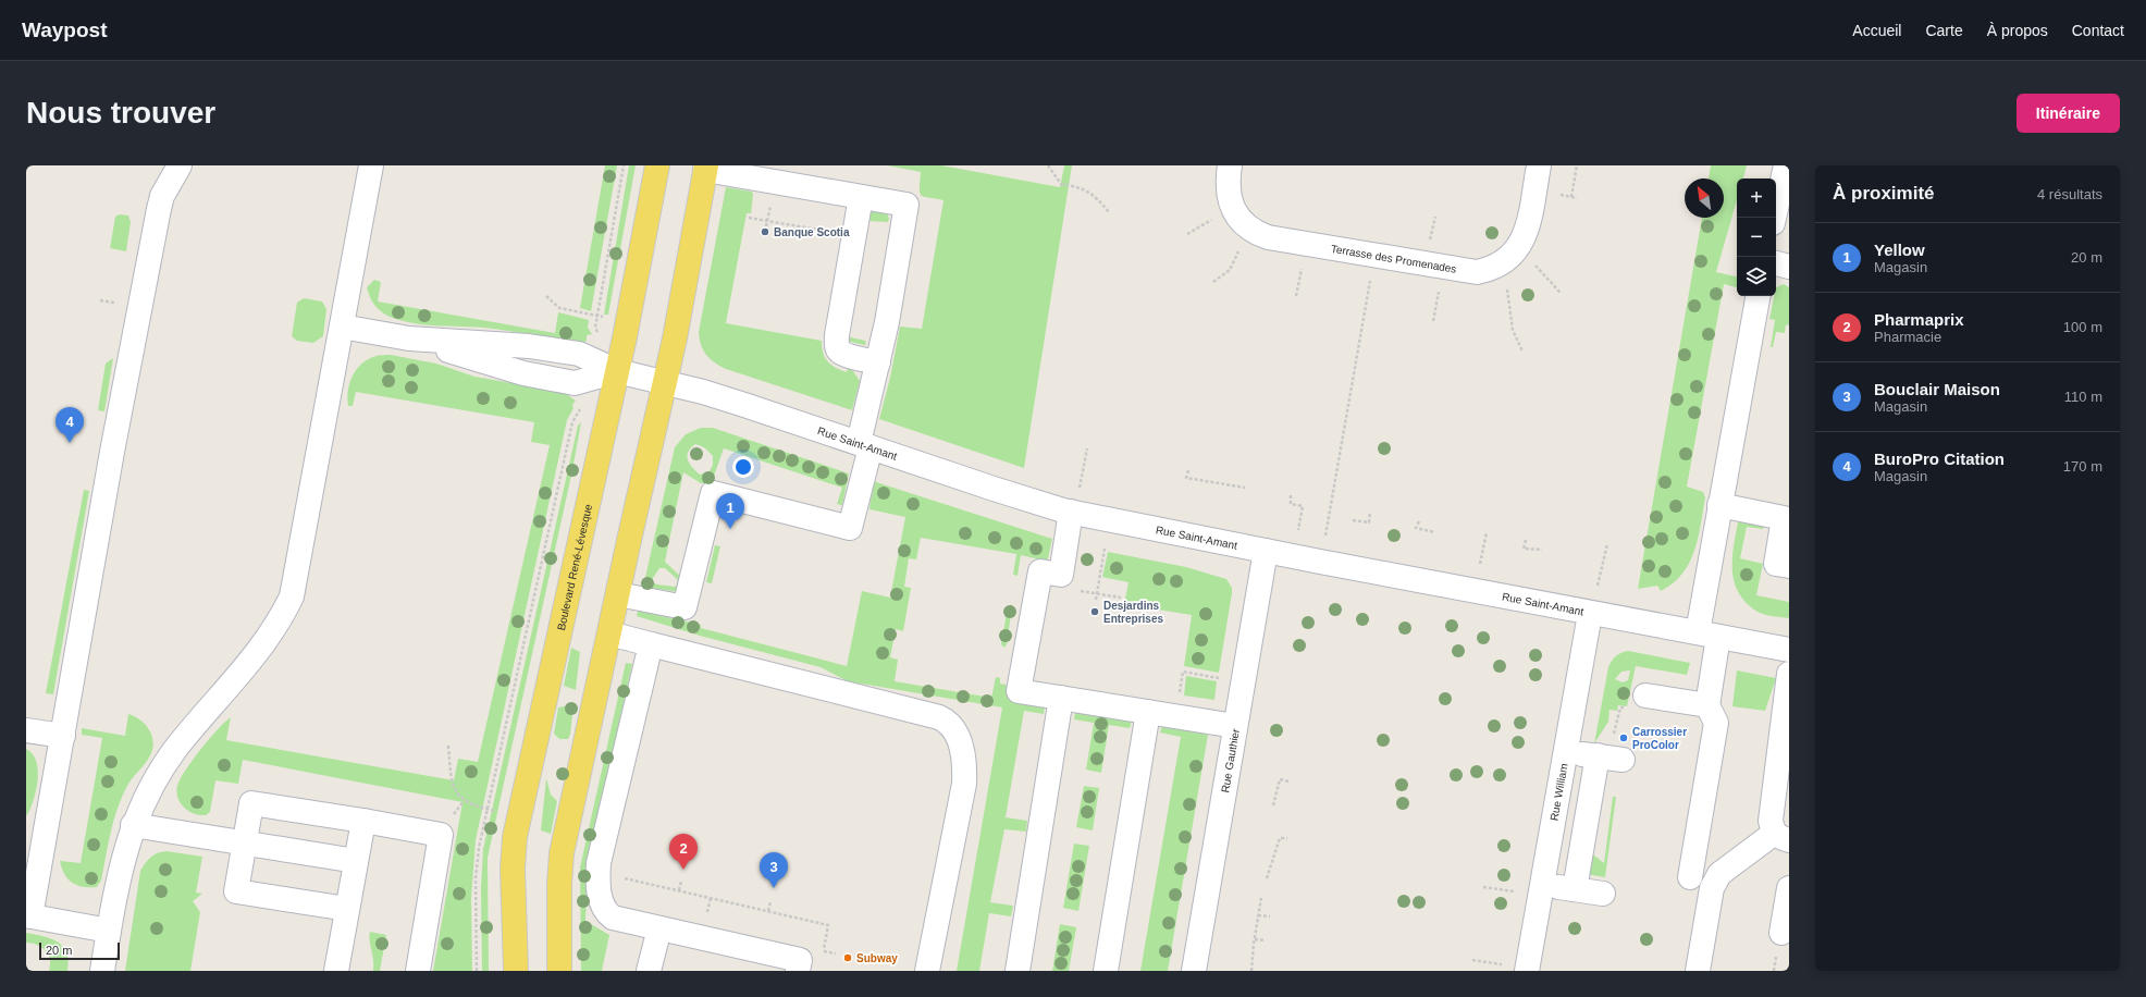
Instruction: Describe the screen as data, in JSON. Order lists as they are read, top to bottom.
{
  "streets": {
    "main road": ["Boulevard René-Lévesque"],
    "street": [
      "Terrasse des Promenades",
      "Rue Saint-Amant",
      "Rue Gauthier",
      "Rue William"
    ]
  },
  "crossings": [
    ["Rue Saint-Amant", "Boulevard René-Lévesque"],
    ["Rue Saint-Amant", "Rue Gauthier"],
    ["Rue Saint-Amant", "Rue William"]
  ],
  "places": [
    "Banque Scotia",
    "Desjardins Entreprises",
    "Carrossier ProColor",
    "Subway"
  ],
  "scale_bar": "20 m",
  "north": "top left",
  "page": {
    "header": "Waypost",
    "nav": [
      "Accueil",
      "Carte",
      "À propos",
      "Contact"
    ],
    "buttons": "Itinéraire",
    "title": "Nous trouver",
    "heading": ["À proximité", "4 résultats"],
    "map_buttons": ["+", "−"],
    "list": [
      {
        "mark": "1",
        "name": "Yellow",
        "note": "Magasin",
        "value": "20 m"
      },
      {
        "mark": "2",
        "name": "Pharmaprix",
        "note": "Pharmacie",
        "value": "100 m"
      },
      {
        "mark": "3",
        "name": "Bouclair Maison",
        "note": "Magasin",
        "value": "110 m"
      },
      {
        "mark": "4",
        "name": "BuroPro Citation",
        "note": "Magasin",
        "value": "170 m"
      }
    ],
    "pins": [
      "4",
      "1",
      "2",
      "3"
    ],
    "scale": "20 m"
  }
}
